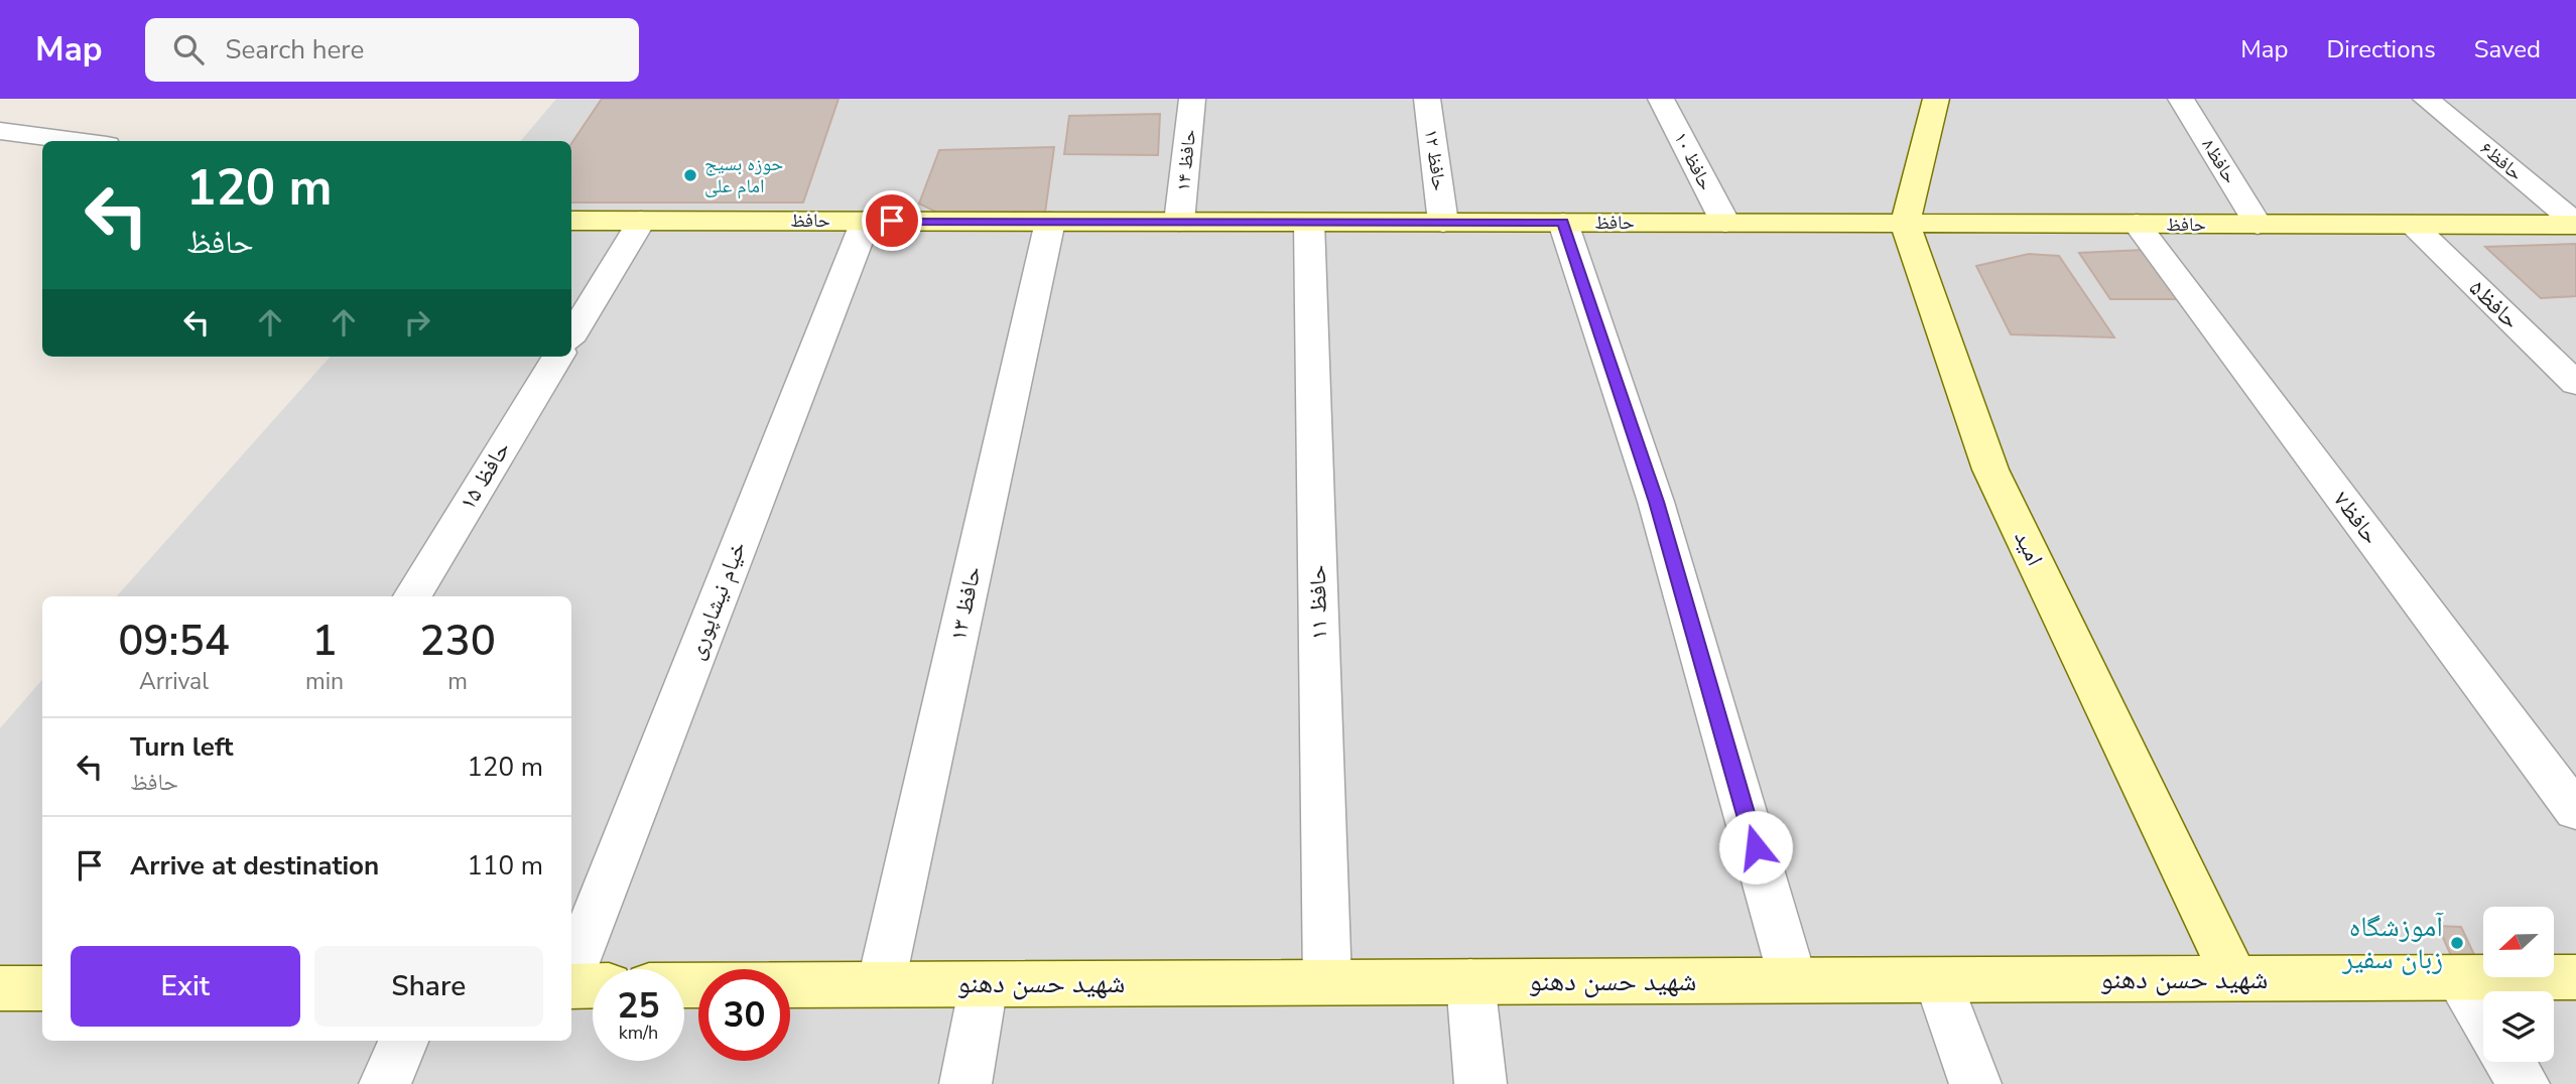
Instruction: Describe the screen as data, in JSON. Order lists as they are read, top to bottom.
{
  "streets": {
    "street": [
      "حافظ ۱۴",
      "حافظ ۱۲",
      "حافظ ۱۰",
      "حافظ۸",
      "حافظ۶",
      "حافظ",
      "حافظ۵",
      "حافظ ۱۵",
      "حافظ۷",
      "امید",
      "خیام نیشاپوری",
      "حافظ ۱۱",
      "حافظ ۱۳",
      "شهید حسن دهنو"
    ]
  },
  "crossings": [
    ["حافظ ۱۴", "حافظ"],
    ["حافظ ۱۲", "حافظ"],
    ["حافظ ۱۰", "حافظ"],
    ["حافظ۸", "حافظ"],
    ["حافظ۶", "حافظ"],
    ["حافظ", "حافظ۵"],
    ["حافظ", "حافظ۷"],
    ["حافظ", "امید"],
    ["حافظ", "خیام نیشاپوری"],
    ["حافظ", "حافظ ۱۱"],
    ["حافظ", "حافظ ۱۳"],
    ["امید", "شهید حسن دهنو"],
    ["حافظ ۱۱", "شهید حسن دهنو"],
    ["حافظ ۱۳", "شهید حسن دهنو"]
  ],
  "places": ["حوزه بسیج امام علی", "آموزشگاه زبان سفیر"],
  "north": "left",
  "page": {
    "header": "Map",
    "search": "Search here",
    "nav": ["Map", "Directions", "Saved"],
    "turn": ["120 m", "حافظ"],
    "eta": [
      "09:54",
      "Arrival",
      "1",
      "min",
      "230",
      "m"
    ],
    "list": [
      {
        "name": "Turn left",
        "note": "حافظ",
        "value": "120 m"
      },
      {
        "name": "Arrive at destination",
        "value": "110 m"
      }
    ],
    "buttons": ["Exit", "Share"],
    "speed": "25 km/h",
    "limit": "30"
  }
}
